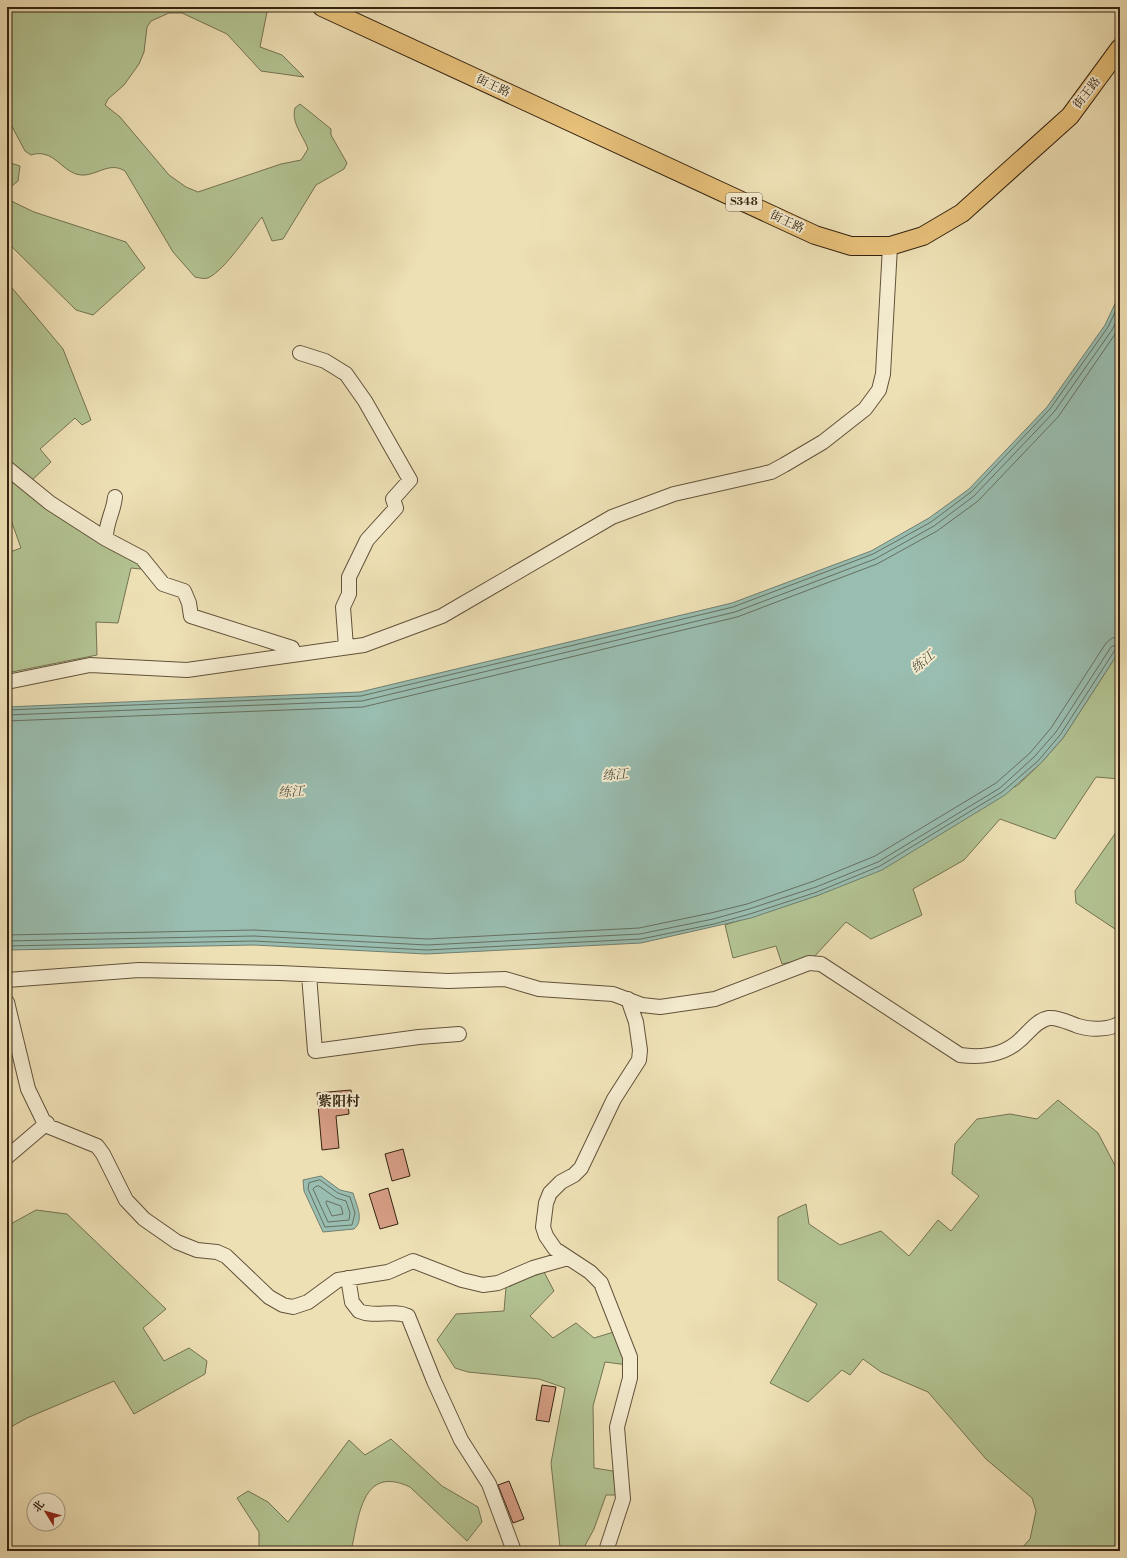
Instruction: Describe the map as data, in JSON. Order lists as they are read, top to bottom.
{
  "streets": {
    "main road": ["街王路", "S348"]
  },
  "districts": ["紫阳村"],
  "water": ["练江"],
  "north": "top left"
}
